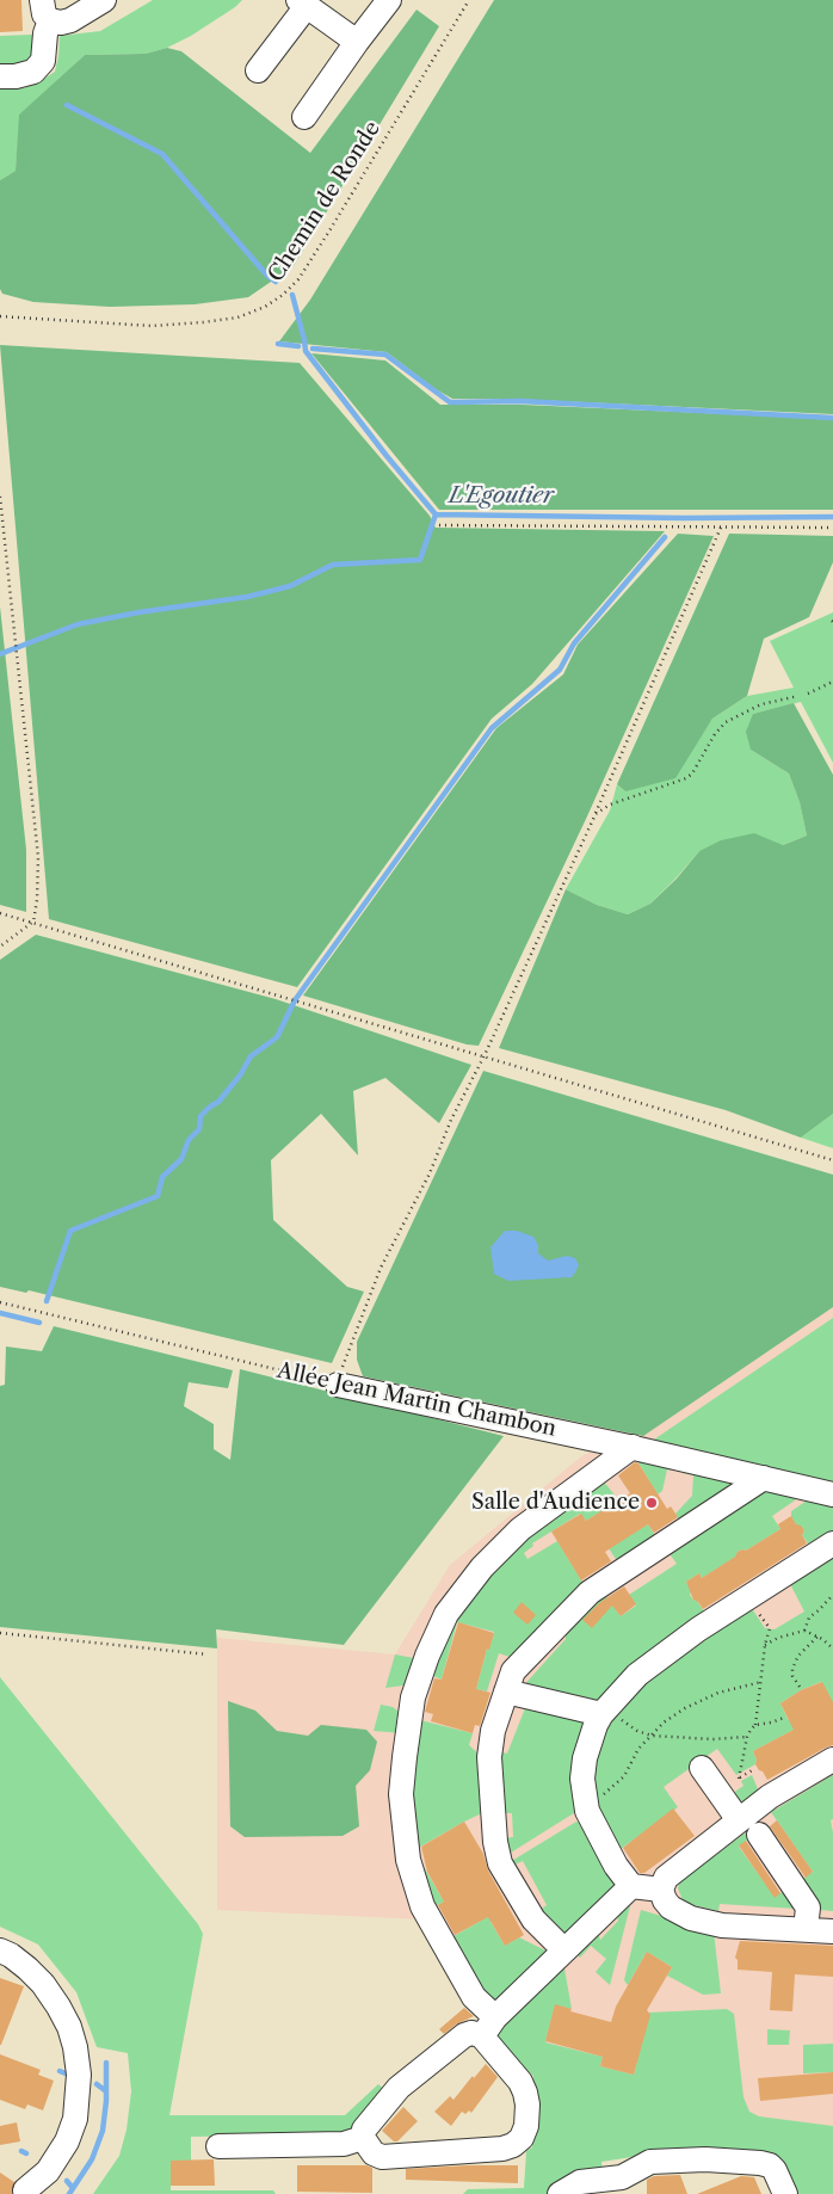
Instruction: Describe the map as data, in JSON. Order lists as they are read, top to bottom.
{
  "streets": {
    "street": ["Allée Jean Martin Chambon"],
    "path": ["Chemin de Ronde"]
  },
  "water": ["L'Egoutier"],
  "places": ["Salle d'Audience"]
}
